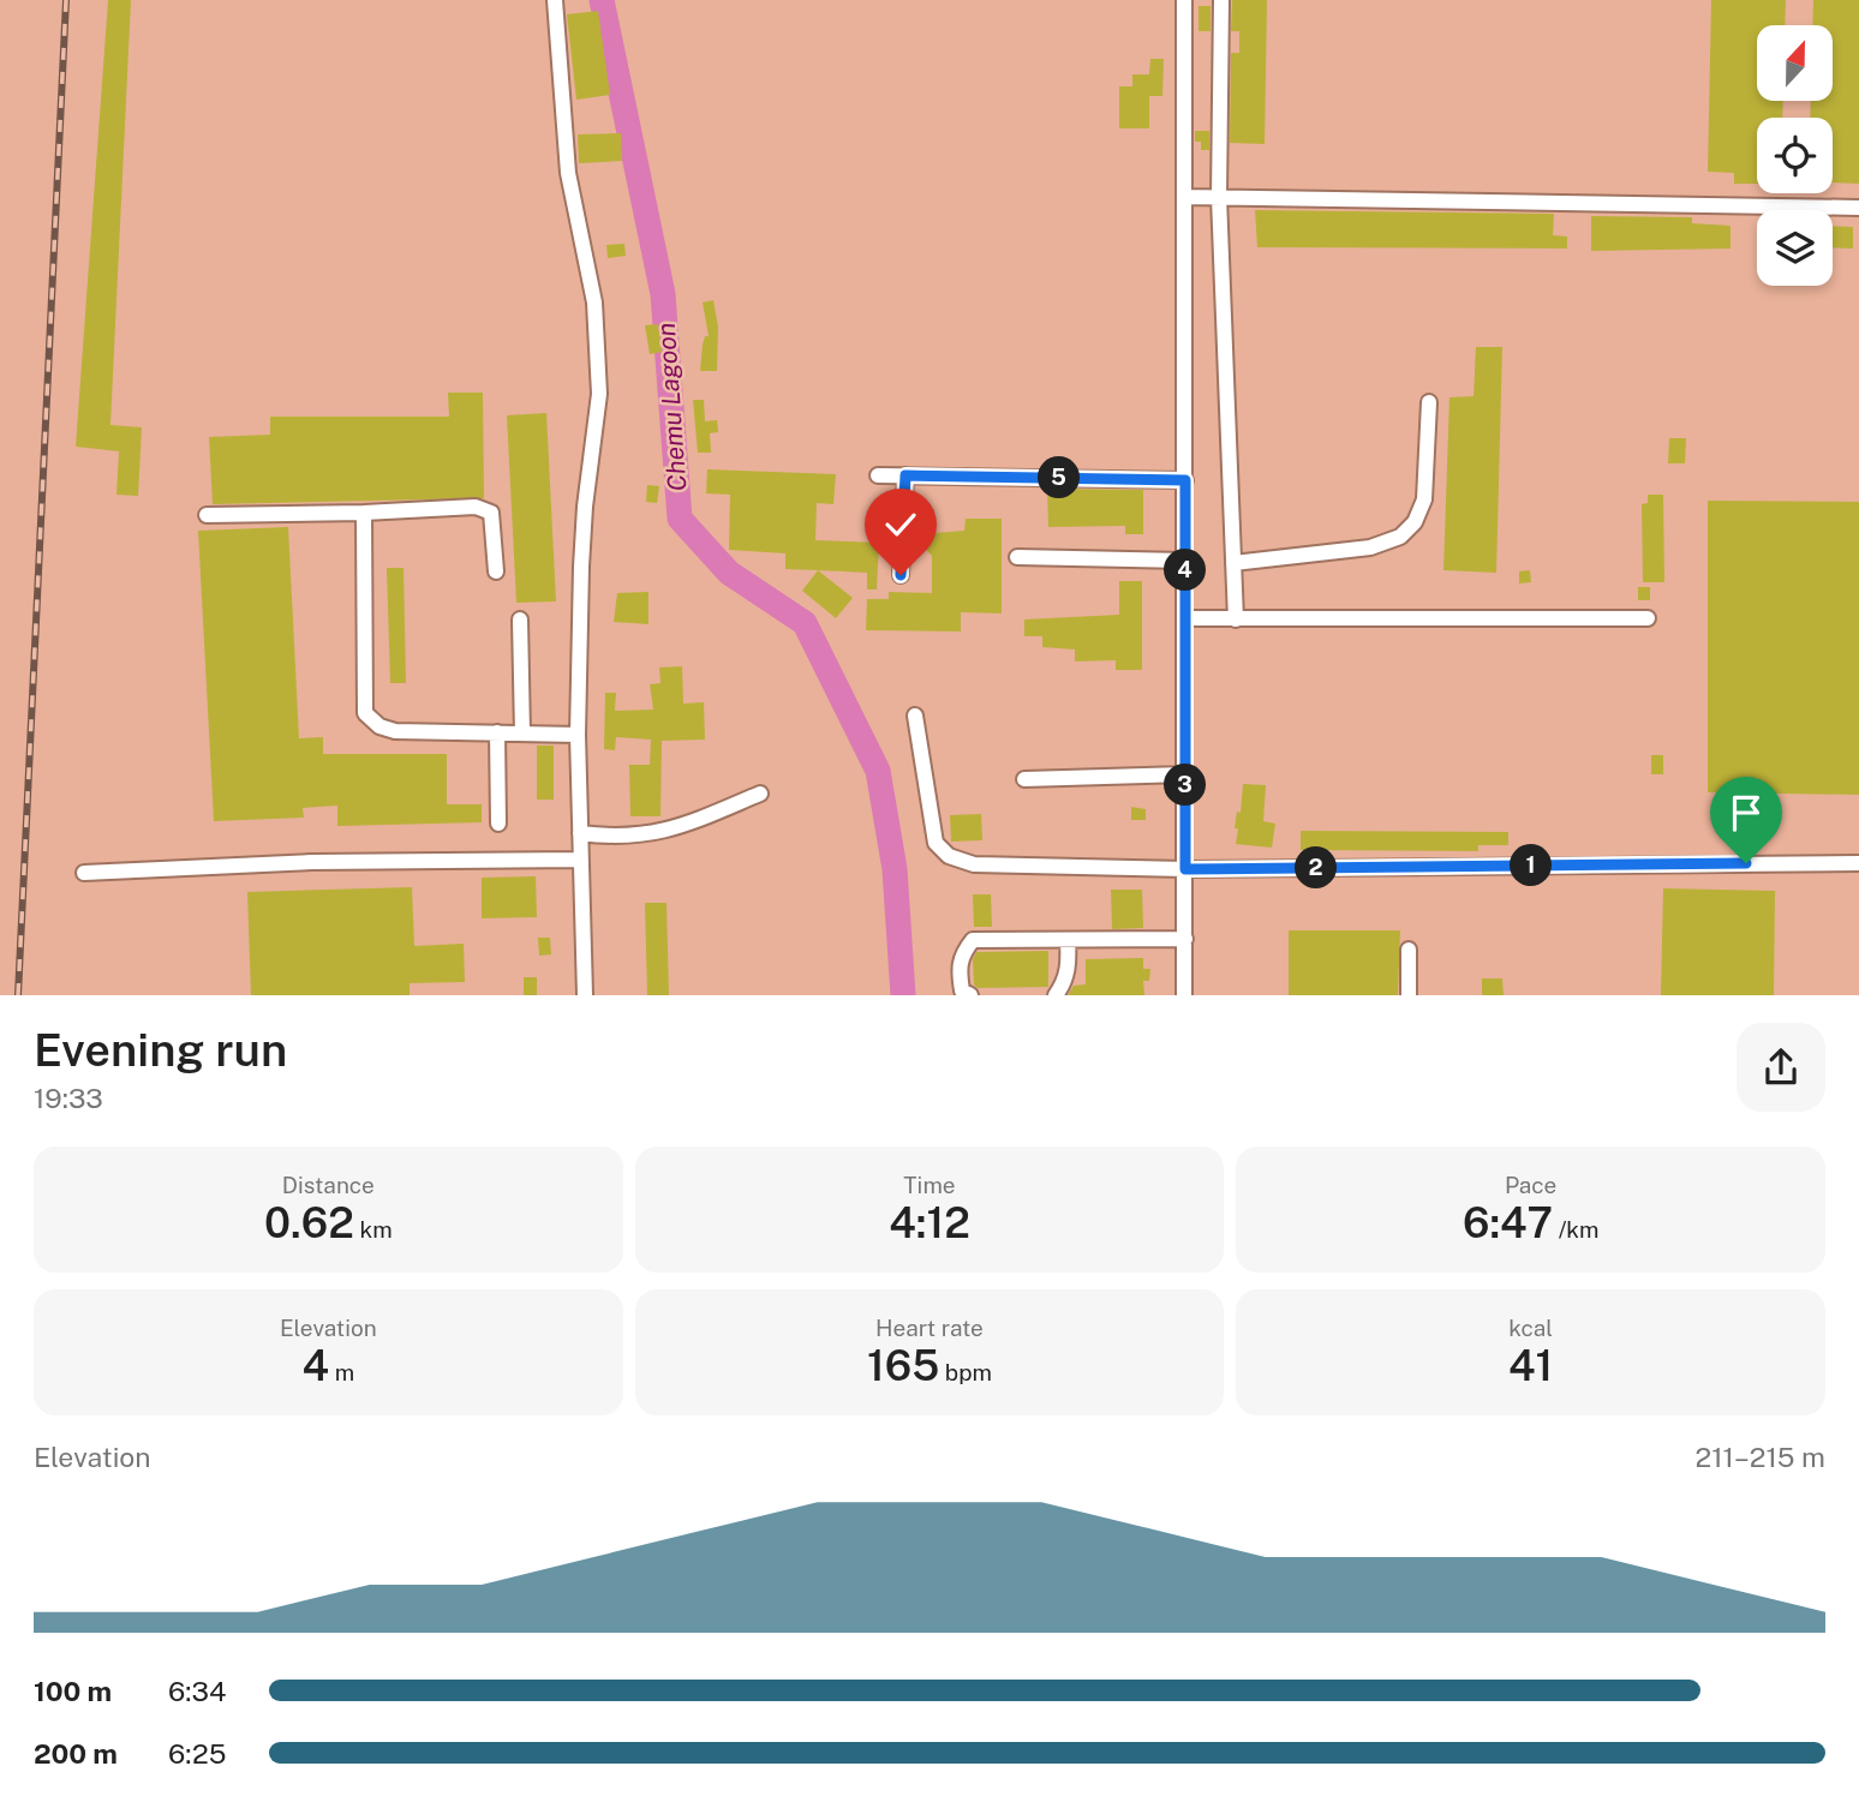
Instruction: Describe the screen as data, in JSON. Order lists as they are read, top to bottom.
{
  "water": ["Chemu Lagoon"],
  "north": "top",
  "page": {
    "pins": [
      "5",
      "4",
      "3",
      "1",
      "2"
    ],
    "heading": ["Evening run", "19:33"],
    "stats": [
      ["Distance", "0.62 km"],
      ["Time", "4:12"],
      ["Pace", "6:47 /km"],
      ["Elevation", "4 m"],
      ["Heart rate", "165 bpm"],
      ["kcal", "41"]
    ],
    "chart": ["Elevation", "211–215 m"],
    "list": [
      {
        "name": "100 m",
        "note": "6:34"
      },
      {
        "name": "200 m",
        "note": "6:25"
      }
    ]
  }
}
